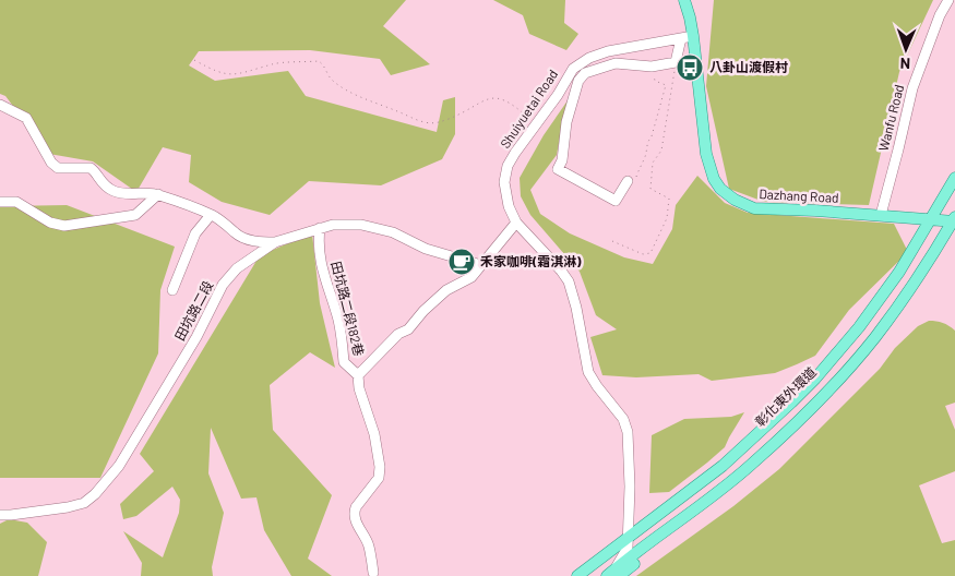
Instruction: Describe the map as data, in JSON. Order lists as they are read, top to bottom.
{
  "streets": {
    "main road": ["Dazhang Road", "彰化東外環道"],
    "street": [
      "Shuiyuetai Road",
      "Wanfu Road",
      "田坑路二段182巷",
      "田坑路二段"
    ]
  },
  "crossings": [
    ["Shuiyuetai Road", "Dazhang Road"],
    ["Shuiyuetai Road", "彰化東外環道"],
    ["Wanfu Road", "Dazhang Road"],
    ["Dazhang Road", "彰化東外環道"],
    ["田坑路二段182巷", "田坑路二段"]
  ],
  "places": {
    "bus stop": ["八卦山渡假村"],
    "cafe": ["禾家咖啡(霜淇淋)"]
  },
  "north": "bottom"
}
